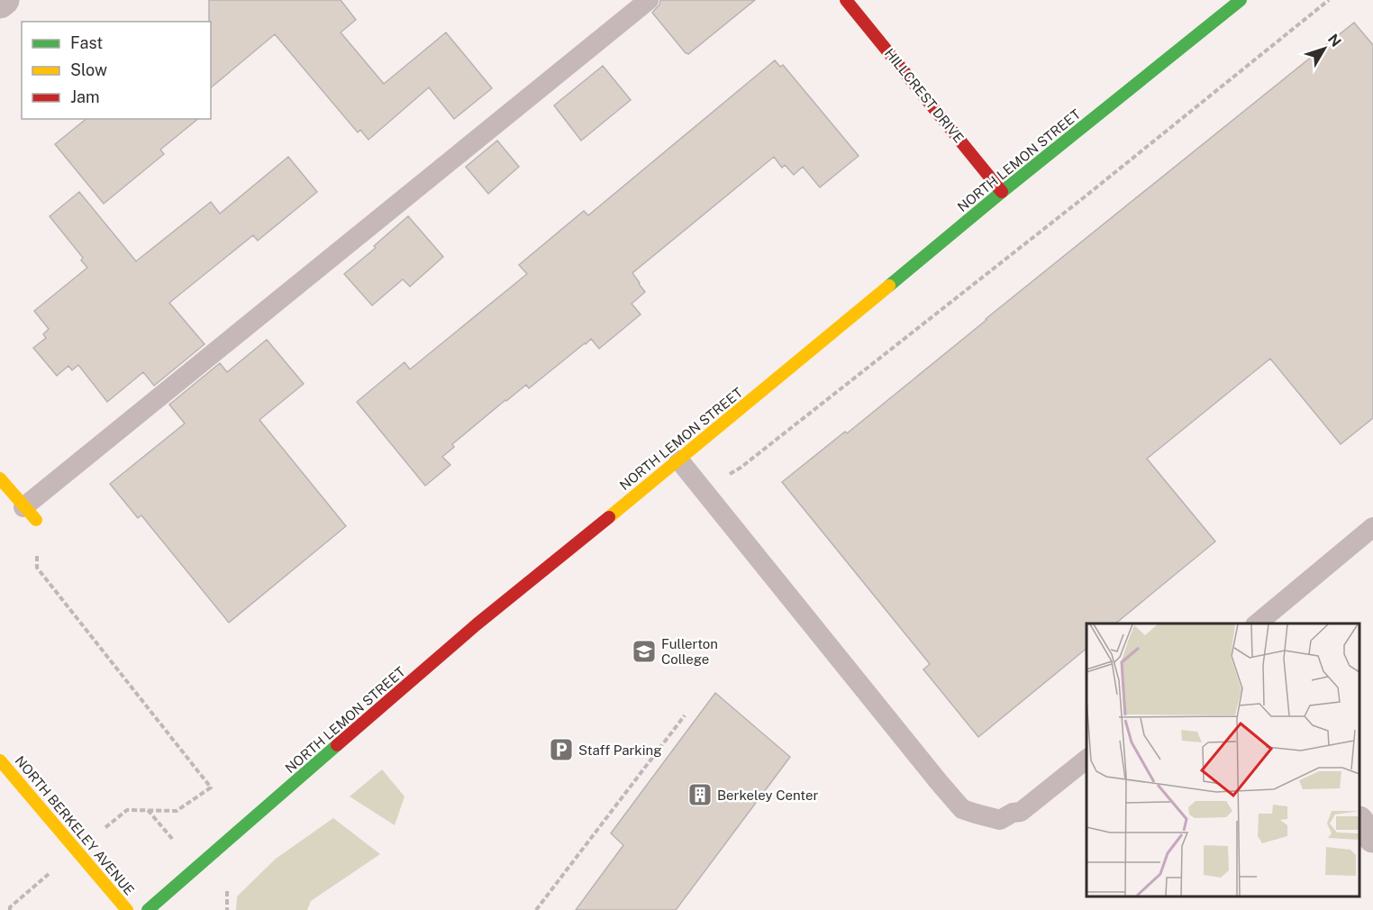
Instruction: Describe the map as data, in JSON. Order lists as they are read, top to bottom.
{
  "streets": {
    "street": ["HILLCREST DRIVE", "NORTH LEMON STREET", "NORTH BERKELEY AVENUE"]
  },
  "crossings": [
    ["HILLCREST DRIVE", "NORTH LEMON STREET"]
  ],
  "places": {
    "school or university": ["Fullerton College"],
    "parking": ["Staff Parking"],
    "building": ["Berkeley Center"]
  },
  "legend": ["Fast", "Slow", "Jam"],
  "north": "top right"
}
